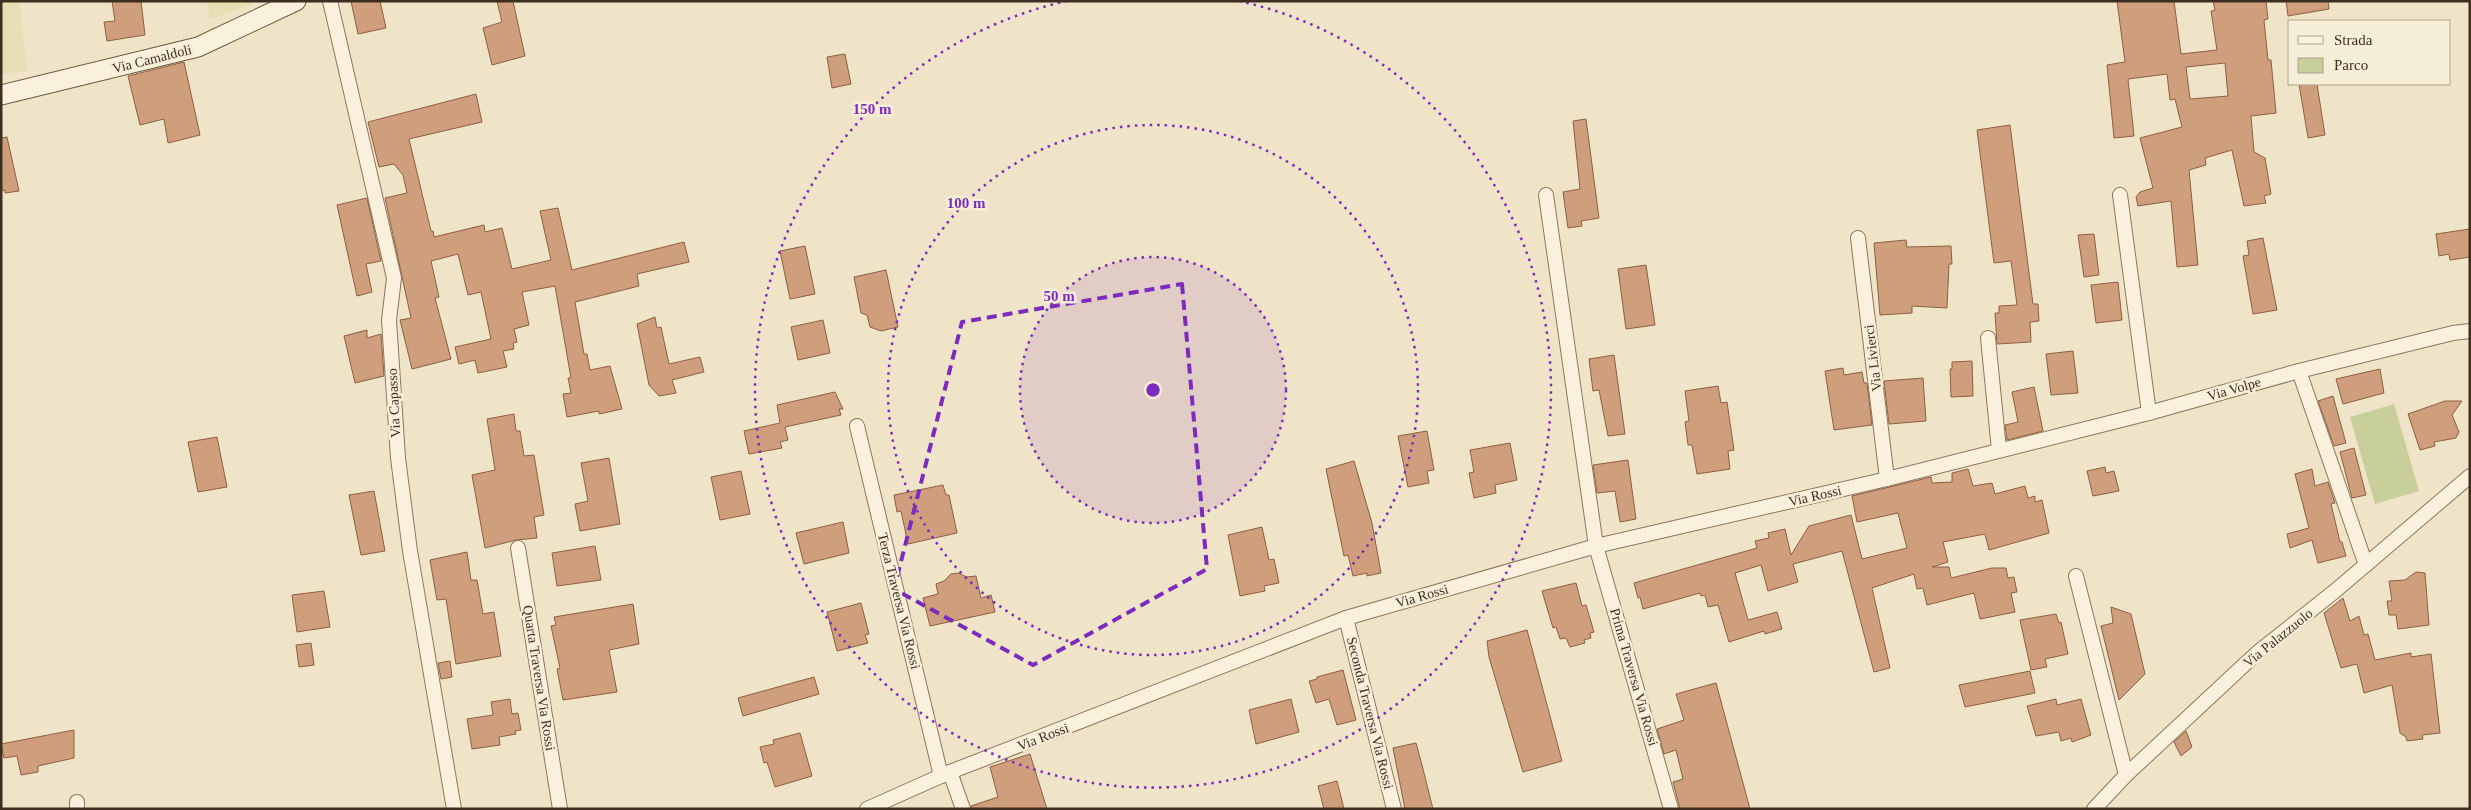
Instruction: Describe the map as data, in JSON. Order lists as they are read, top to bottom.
{
  "streets": {
    "street": [
      "Via Camaldoli",
      "Via Livierci",
      "Via Volpe",
      "Via Capasso",
      "Via Rossi",
      "Terza Traversa Via Rossi",
      "Via Palazzuolo",
      "Prima Traversa Via Rossi",
      "Quarta Traversa Via Rossi",
      "Seconda Traversa Via Rossi"
    ]
  },
  "crossings": [
    ["Via Livierci", "Via Rossi"],
    ["Via Volpe", "Via Rossi"],
    ["Via Rossi", "Terza Traversa Via Rossi"],
    ["Via Rossi", "Prima Traversa Via Rossi"],
    ["Via Rossi", "Seconda Traversa Via Rossi"]
  ],
  "legend": ["Strada", "Parco"],
  "rings": ["150 m", "100 m", "50 m"]
}
